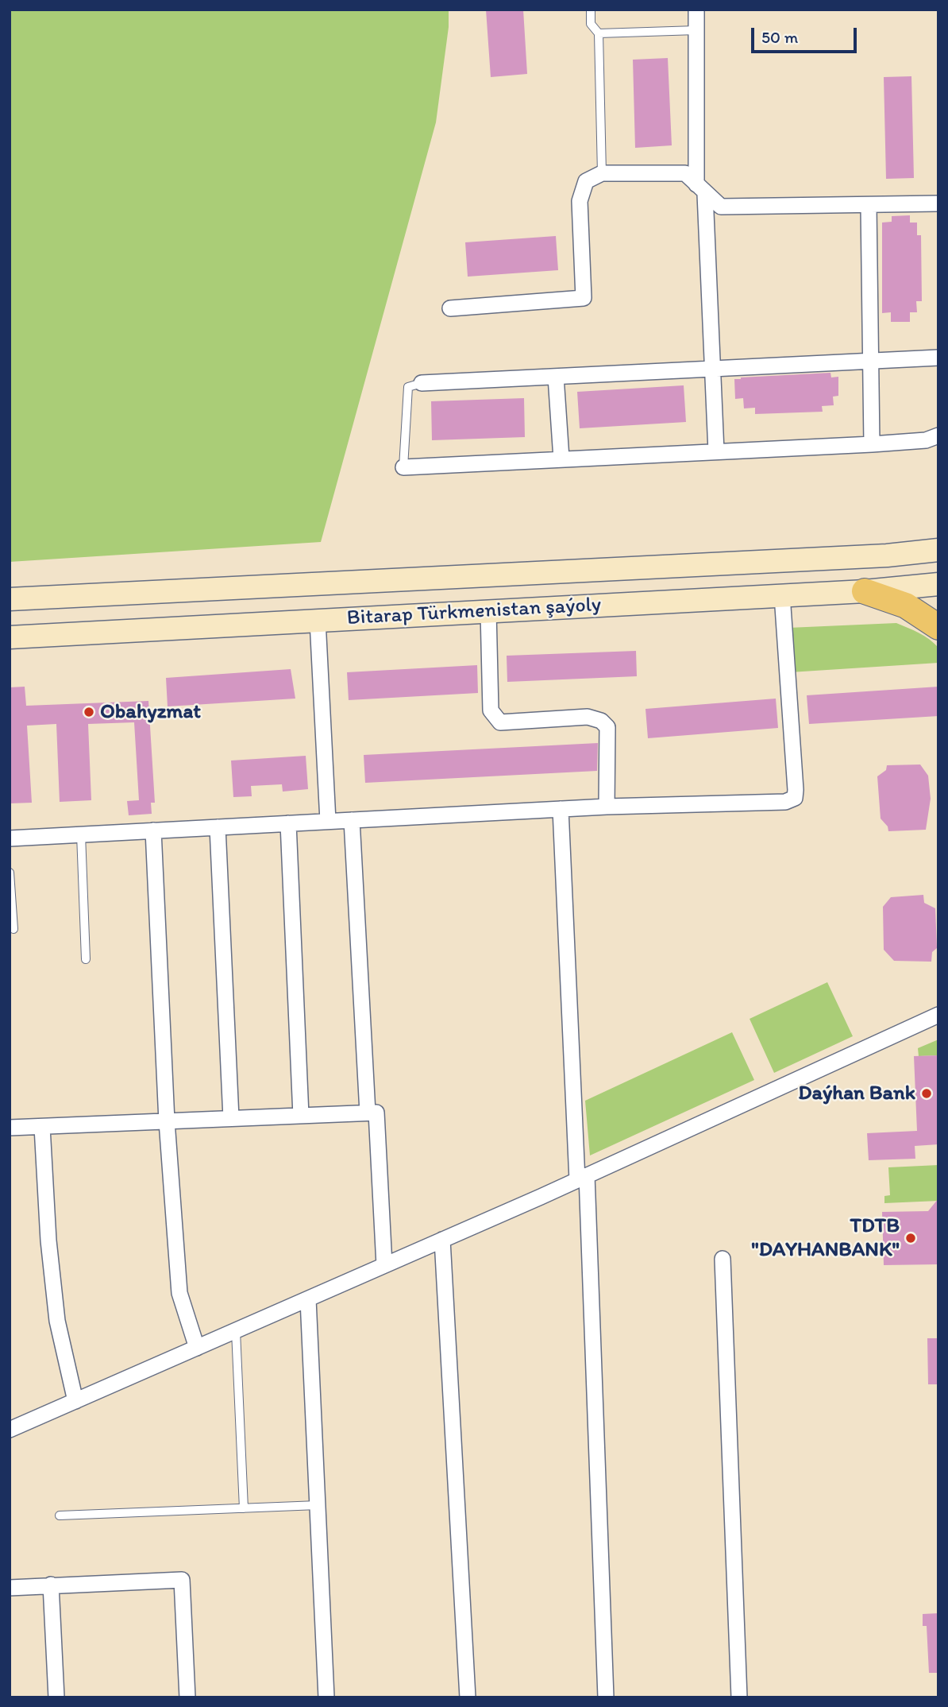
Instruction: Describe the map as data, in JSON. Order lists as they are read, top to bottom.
{
  "streets": {
    "main road": ["Bitarap Türkmenistan şaýoly"]
  },
  "places": ["Obahyzmat", "Daýhan Bank", "TDTB \"DAYHANBANK\""],
  "scale_bar": "50 m"
}
